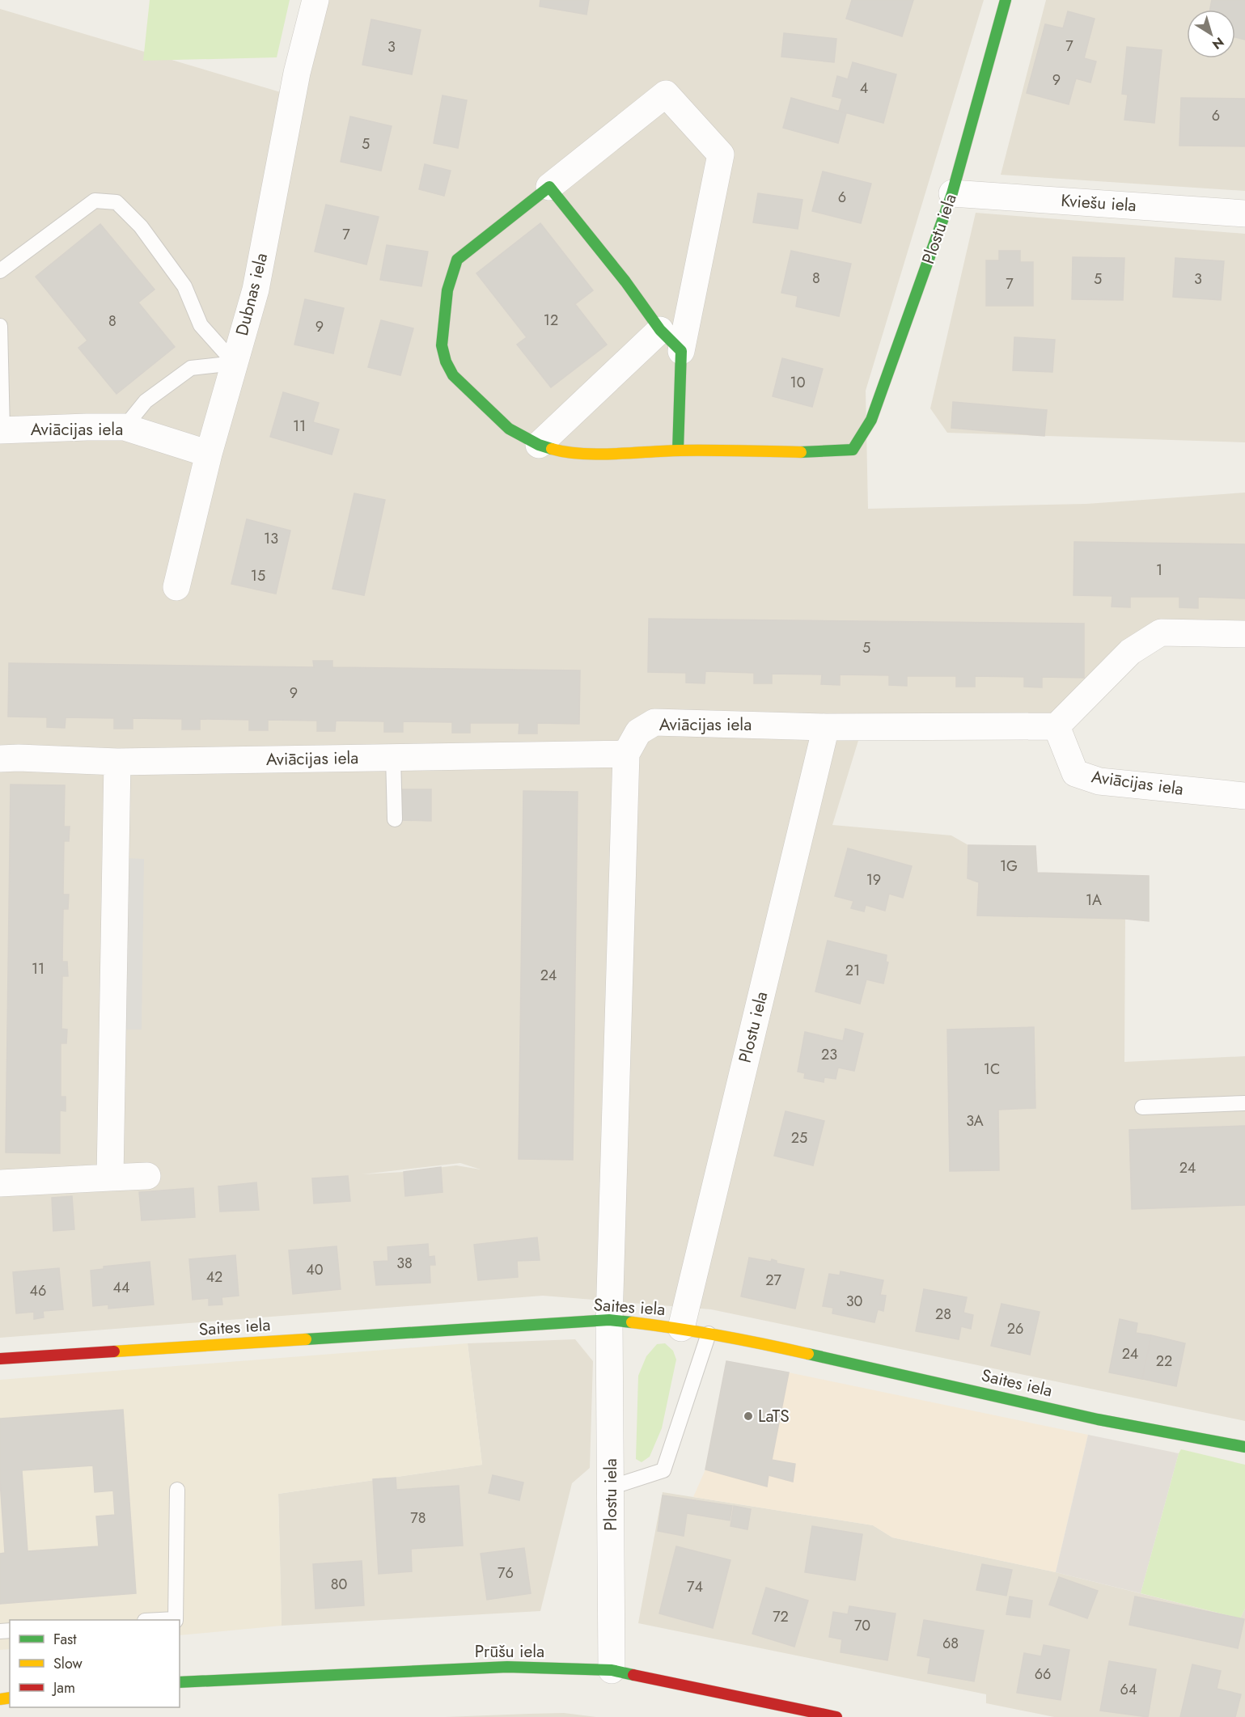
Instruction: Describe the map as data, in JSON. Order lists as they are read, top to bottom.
{
  "streets": {
    "street": [
      "Kviešu iela",
      "Plostu iela",
      "Dubnas iela",
      "Aviācijas iela",
      "Saites iela",
      "Prūšu iela"
    ]
  },
  "crossings": [
    ["Kviešu iela", "Plostu iela"],
    ["Plostu iela", "Aviācijas iela"],
    ["Plostu iela", "Saites iela"],
    ["Plostu iela", "Prūšu iela"],
    ["Dubnas iela", "Aviācijas iela"]
  ],
  "places": ["LaTS"],
  "house_numbers": [
    "7",
    "3",
    "9",
    "4",
    "6",
    "5",
    "6",
    "7",
    "8",
    "5",
    "3",
    "7",
    "12",
    "8",
    "9",
    "10",
    "11",
    "13",
    "1",
    "15",
    "5",
    "9",
    "1G",
    "19",
    "1A",
    "11",
    "21",
    "24",
    "23",
    "1C",
    "3A",
    "25",
    "24",
    "38",
    "40",
    "42",
    "27",
    "44",
    "46",
    "30",
    "28",
    "26",
    "24",
    "22",
    "78",
    "76",
    "80",
    "74",
    "72",
    "70",
    "68",
    "66",
    "64"
  ],
  "legend": ["Fast", "Slow", "Jam"],
  "north": "bottom right"
}
